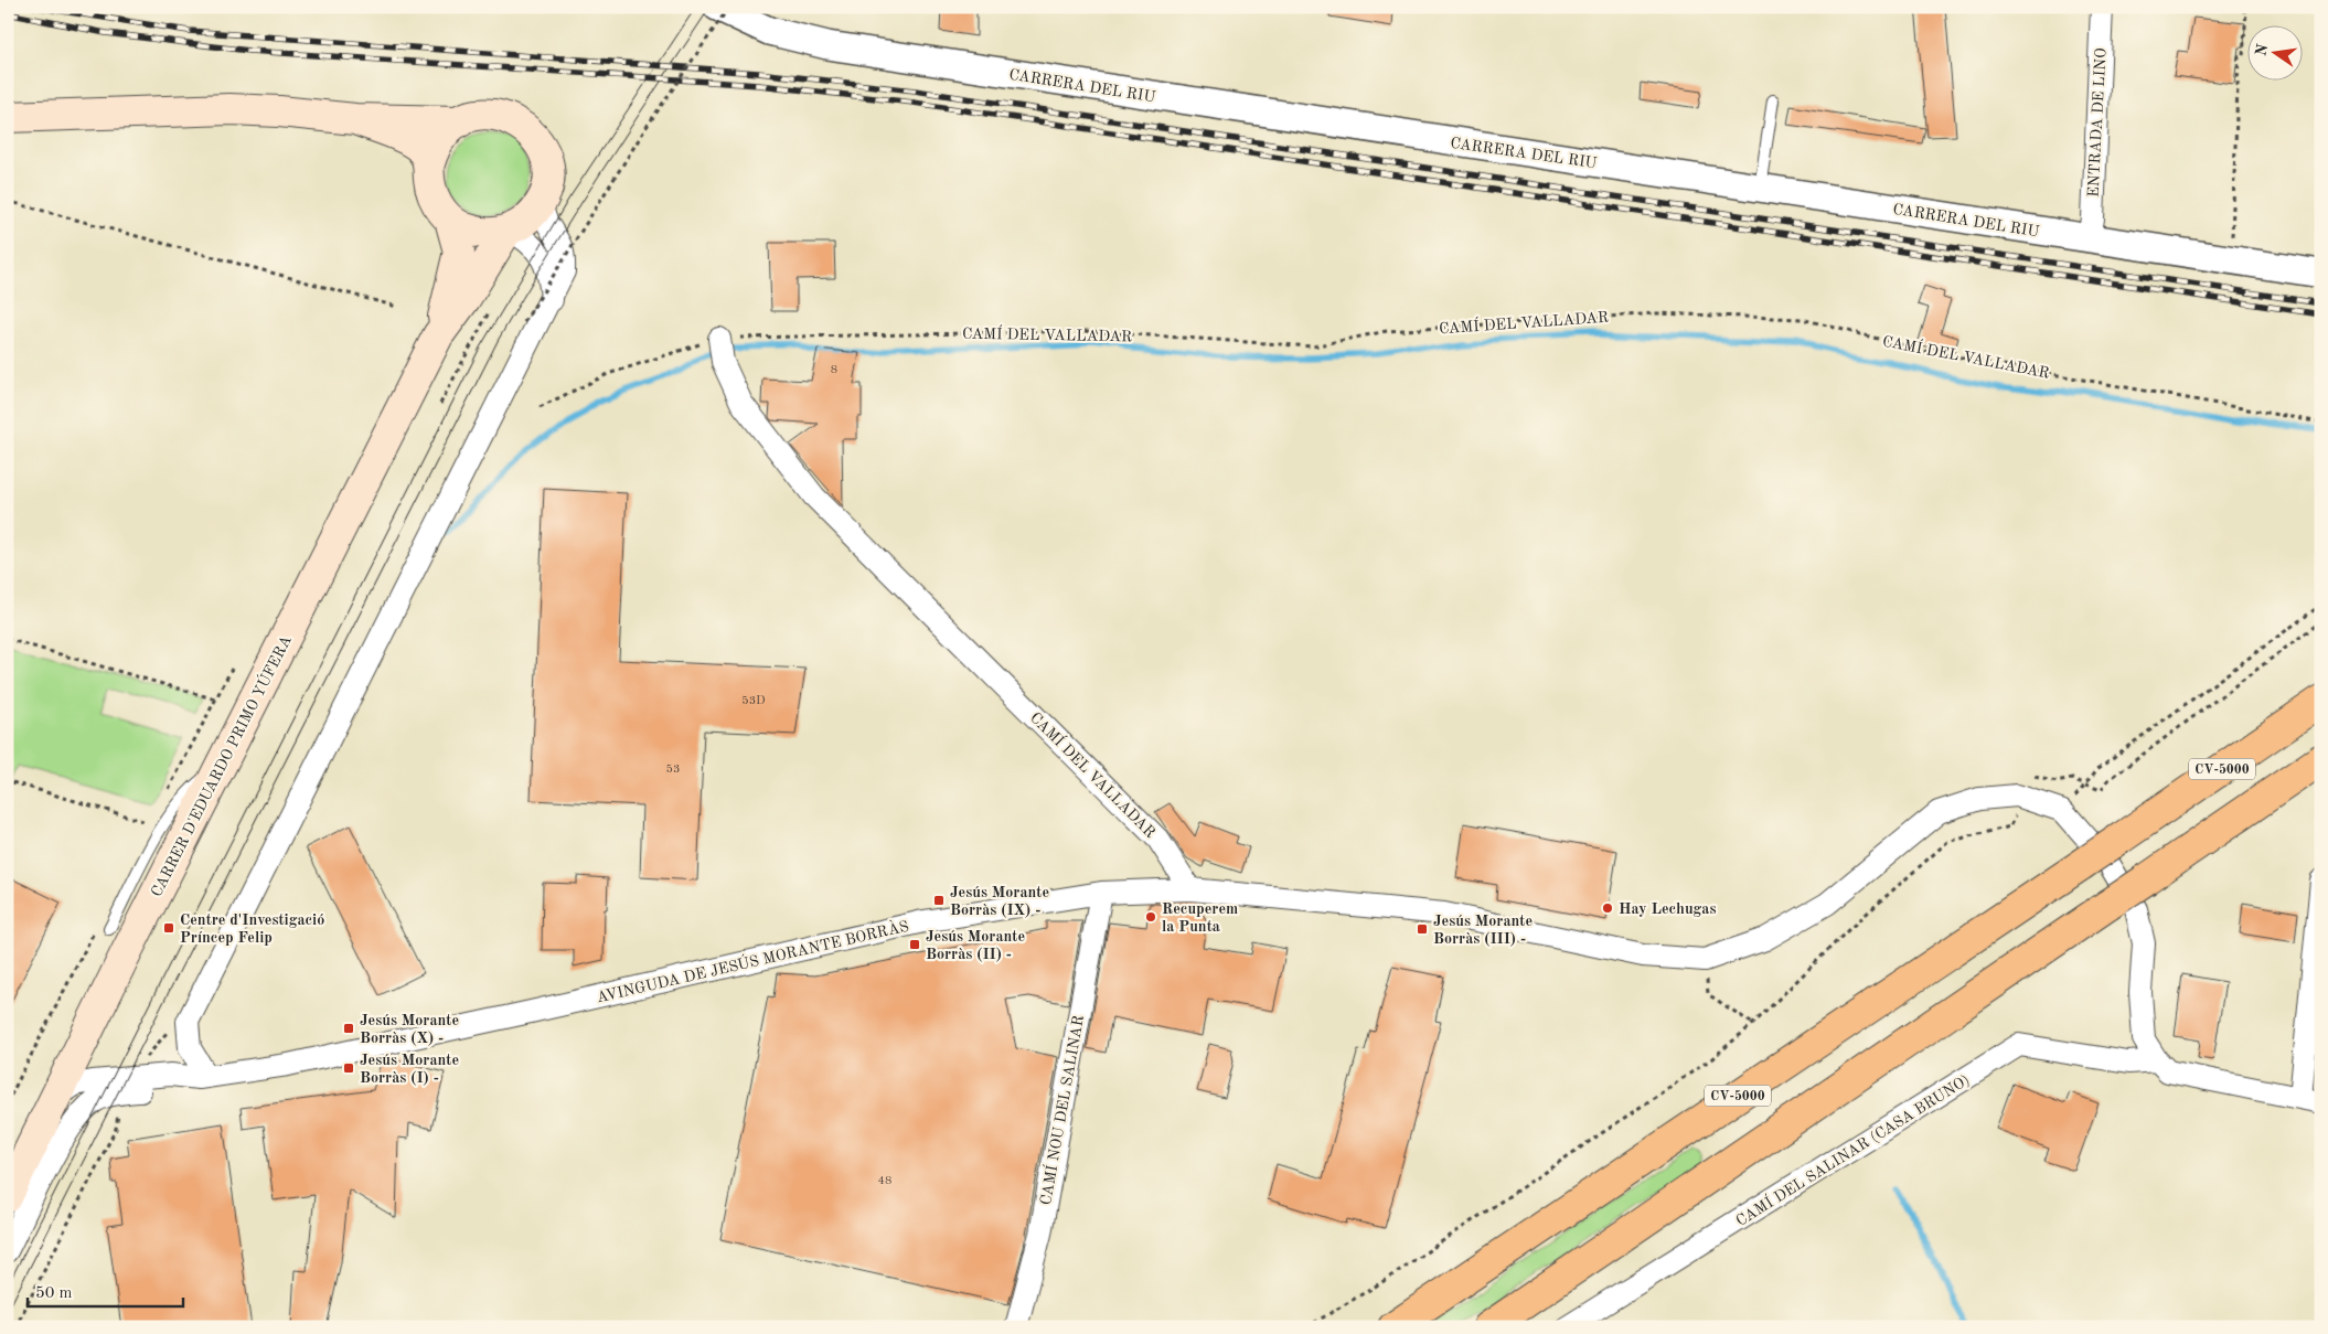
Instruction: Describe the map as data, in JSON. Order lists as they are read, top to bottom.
{
  "streets": {
    "highway": ["CV-5000"],
    "main road": ["CARRER D'EDUARDO PRIMO YÚFERA"],
    "street": [
      "CARRERA DEL RIU",
      "ENTRADA DE LINO",
      "CAMÍ DEL VALLADAR",
      "AVINGUDA DE JESÚS MORANTE BORRÀS",
      "CAMÍ NOU DEL SALINAR",
      "CAMÍ DEL SALINAR (CASA BRUNO)"
    ]
  },
  "crossings": [
    ["CARRERA DEL RIU", "ENTRADA DE LINO"],
    ["CAMÍ DEL VALLADAR", "AVINGUDA DE JESÚS MORANTE BORRÀS"],
    ["CARRER D'EDUARDO PRIMO YÚFERA", "AVINGUDA DE JESÚS MORANTE BORRÀS"],
    ["AVINGUDA DE JESÚS MORANTE BORRÀS", "CAMÍ NOU DEL SALINAR"]
  ],
  "places": {
    "transit": [
      "Jesús Morante Borràs (IX) -",
      "Centre d'Investigació Príncep Felip",
      "Jesús Morante Borràs (III) -",
      "Jesús Morante Borràs (II) -",
      "Jesús Morante Borràs (X) -",
      "Jesús Morante Borràs (I) -"
    ],
    "other": ["Hay Lechugas", "Recuperem la Punta"]
  },
  "house_numbers": [
    "8",
    "53D",
    "53",
    "48"
  ],
  "scale_bar": "50 m",
  "north": "left"
}
